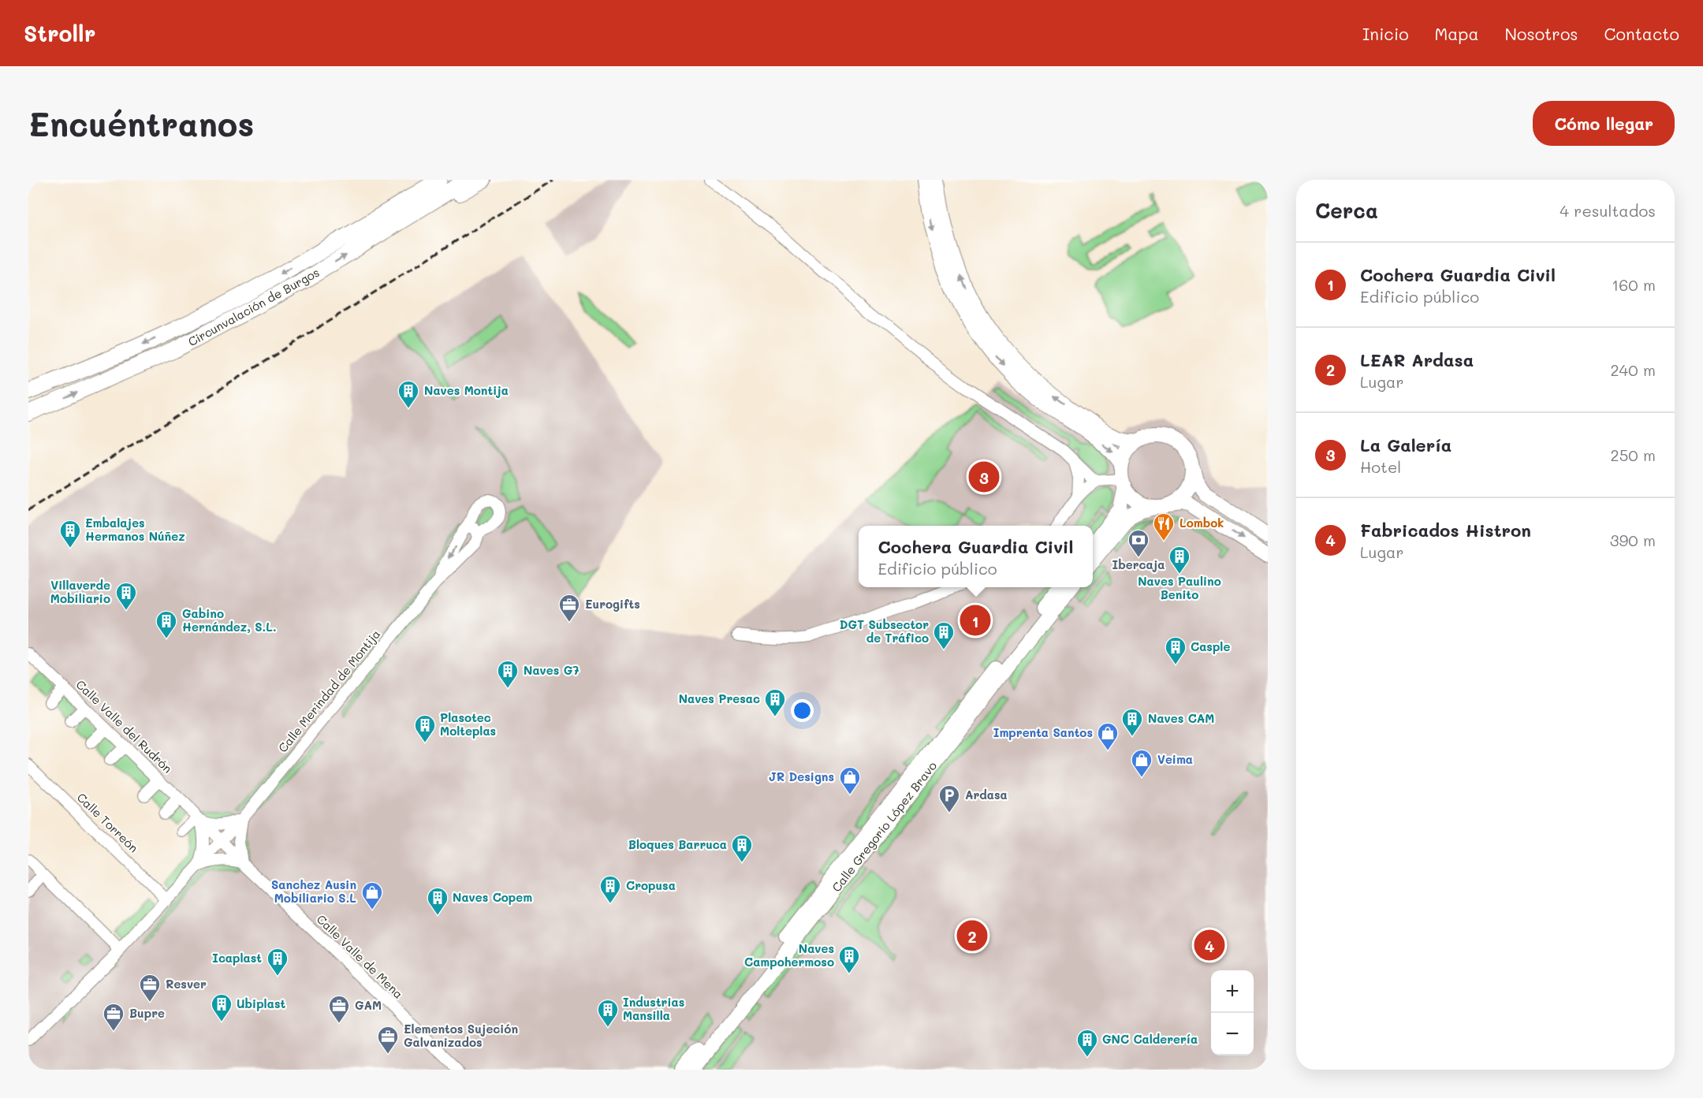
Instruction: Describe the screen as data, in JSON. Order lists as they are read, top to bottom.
{
  "streets": {
    "highway": ["Circunvalación de Burgos"],
    "main road": ["Calle Gregorio López Bravo"],
    "street": [
      "Calle Merindad de Montija",
      "Calle Valle del Rudrón",
      "Calle Torreón",
      "Calle Valle de Mena"
    ]
  },
  "crossings": [
    ["Calle Merindad de Montija", "Calle Valle del Rudrón"],
    ["Calle Merindad de Montija", "Calle Torreón"],
    ["Calle Merindad de Montija", "Calle Valle de Mena"],
    ["Calle Valle del Rudrón", "Calle Valle de Mena"]
  ],
  "places": {
    "building": [
      "Naves Montija",
      "Embalajes Hermanos Núñez",
      "Naves Paulino Benito",
      "Villaverde Mobiliario",
      "Gabino Hernández, S.L.",
      "DGT Subsector de Tráfico",
      "Casple",
      "Naves G7",
      "Naves Presac",
      "Naves CAM",
      "Plasotec Molteplas",
      "Bloques Barruca",
      "Cropusa",
      "Naves Copem",
      "Naves Campohermoso",
      "Icaplast",
      "Ubiplast",
      "Industrias Mansilla",
      "GNC Calderería"
    ],
    "restaurant": ["Lombok"],
    "bank": ["Ibercaja"],
    "office": [
      "Eurogifts",
      "Resver",
      "GAM",
      "Bupre",
      "Elementos Sujeción Galvanizados"
    ],
    "shop": [
      "Imprenta Santos",
      "Veima",
      "JR Designs",
      "Sanchez Ausin Mobiliario S.L"
    ],
    "parking": ["Ardasa"]
  },
  "page": {
    "header": "Strollr",
    "nav": [
      "Inicio",
      "Mapa",
      "Nosotros",
      "Contacto"
    ],
    "buttons": "Cómo llegar",
    "title": "Encuéntranos",
    "heading": ["Cerca", "4 resultados"],
    "list": [
      {
        "mark": "1",
        "name": "Cochera Guardia Civil",
        "note": "Edificio público",
        "value": "160 m"
      },
      {
        "mark": "2",
        "name": "LEAR Ardasa",
        "note": "Lugar",
        "value": "240 m"
      },
      {
        "mark": "3",
        "name": "La Galería",
        "note": "Hotel",
        "value": "250 m"
      },
      {
        "mark": "4",
        "name": "Fabricados Histron",
        "note": "Lugar",
        "value": "390 m"
      }
    ],
    "pins": [
      "3",
      "1",
      "2",
      "4"
    ],
    "popup": ["Cochera Guardia Civil", "Edificio público"],
    "map_buttons": ["+", "−"]
  }
}
